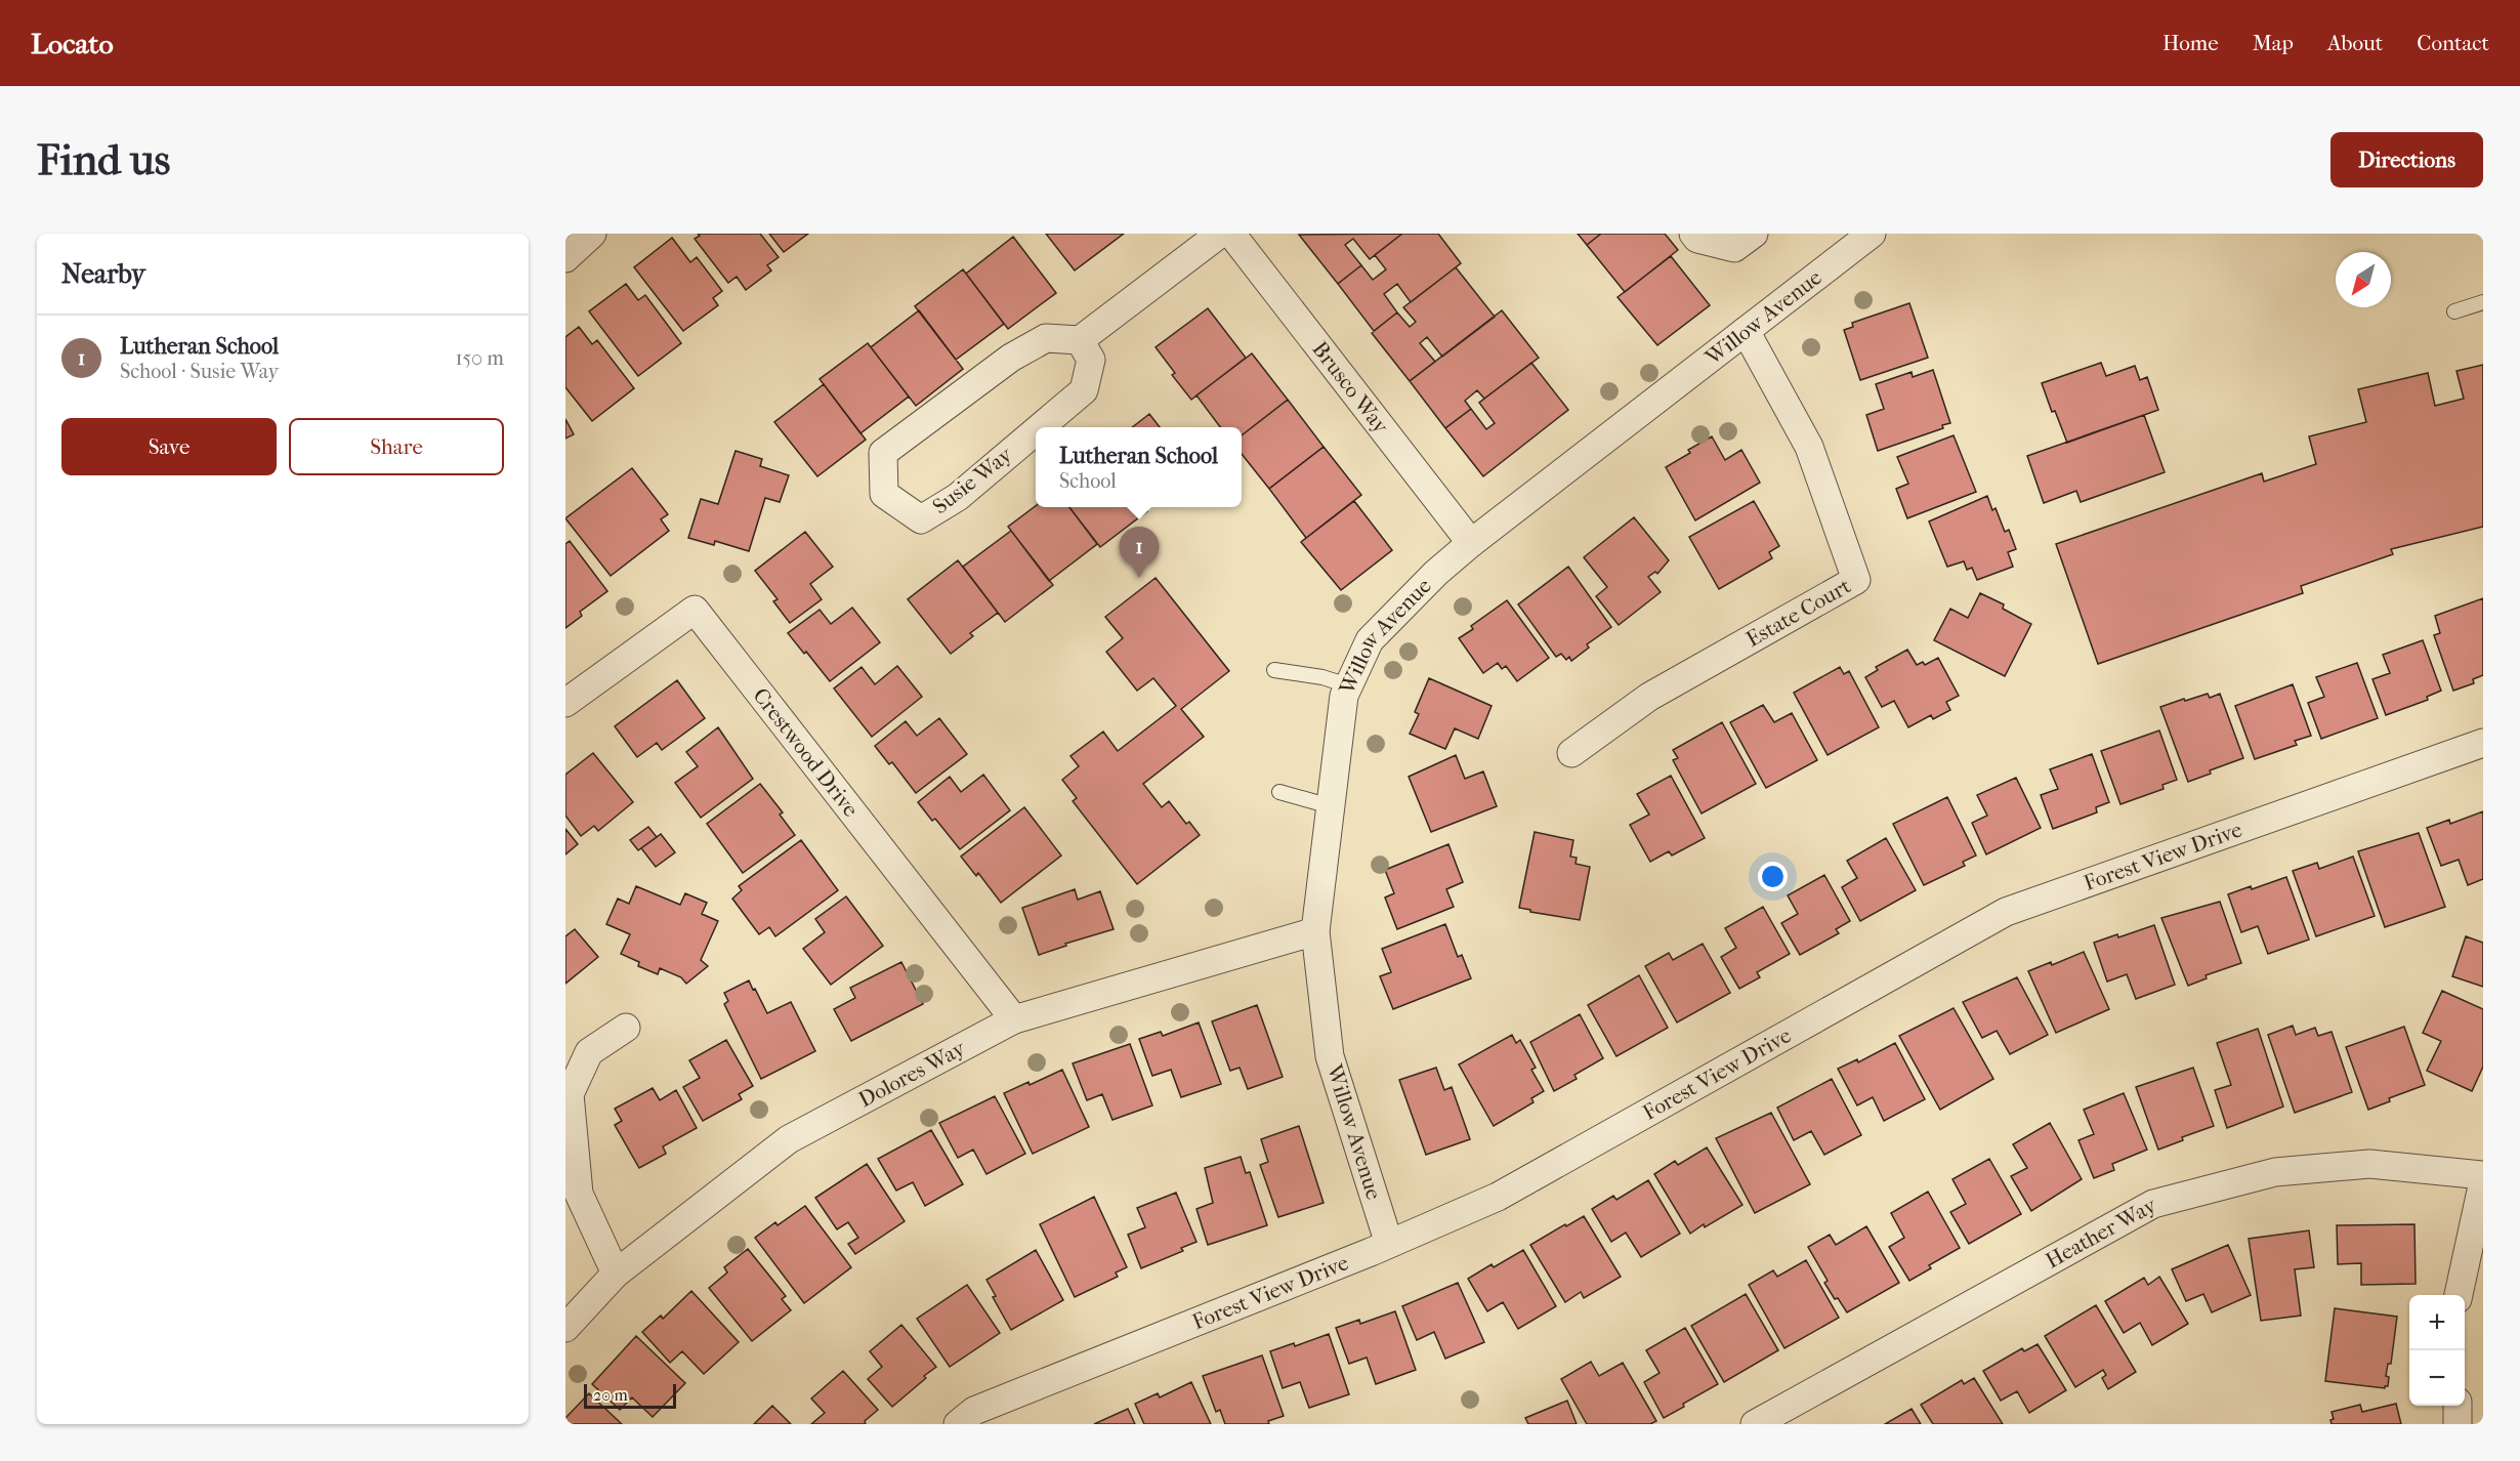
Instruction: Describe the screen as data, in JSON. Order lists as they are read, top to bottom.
{
  "streets": {
    "street": [
      "Willow Avenue",
      "Brusco Way",
      "Susie Way",
      "Estate Court",
      "Crestwood Drive",
      "Forest View Drive",
      "Dolores Way",
      "Heather Way"
    ]
  },
  "crossings": [
    ["Willow Avenue", "Brusco Way"],
    ["Willow Avenue", "Estate Court"],
    ["Willow Avenue", "Forest View Drive"],
    ["Willow Avenue", "Dolores Way"],
    ["Crestwood Drive", "Dolores Way"]
  ],
  "scale_bar": "20 m",
  "north": "bottom left",
  "page": {
    "header": "Locato",
    "nav": [
      "Home",
      "Map",
      "About",
      "Contact"
    ],
    "buttons": [
      "Directions",
      ["Save", "Share"]
    ],
    "title": "Find us",
    "heading": "Nearby",
    "list": [
      {
        "mark": "1",
        "name": "Lutheran School",
        "note": "School · Susie Way",
        "value": "150 m"
      }
    ],
    "popup": ["Lutheran School", "School"],
    "pins": "1",
    "map_buttons": ["+", "−"],
    "scale": "20 m"
  }
}
